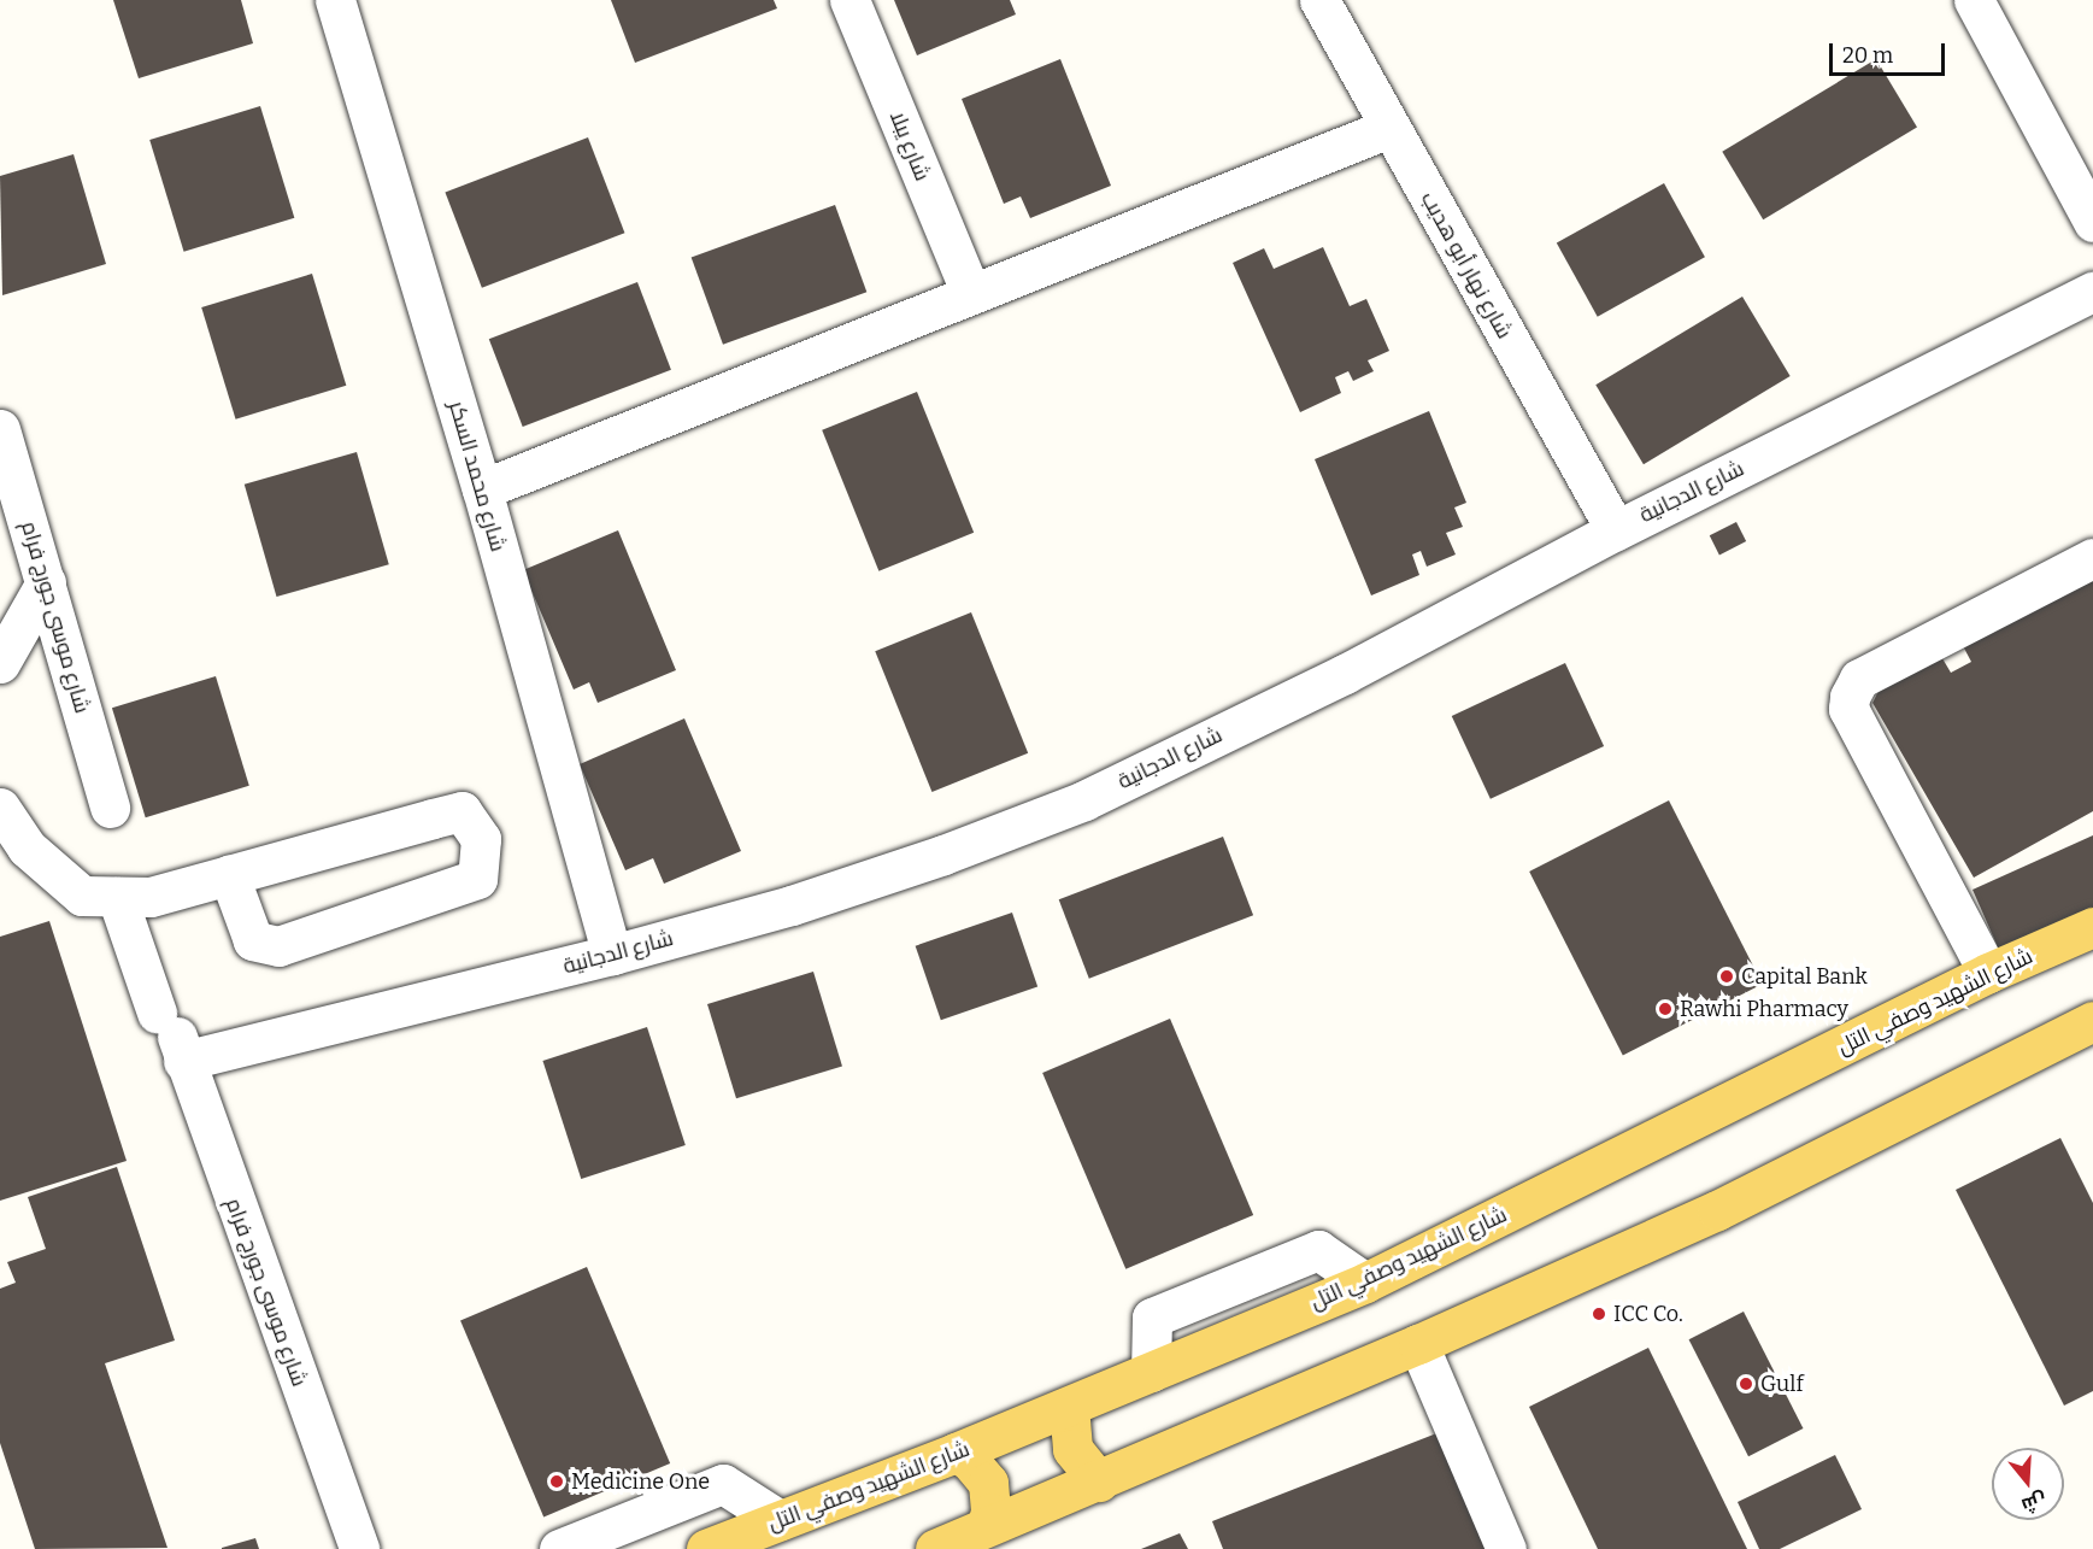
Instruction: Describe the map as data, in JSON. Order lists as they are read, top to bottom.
{
  "streets": {
    "main road": ["شارع الشهيد وصفي التل"],
    "street": [
      "شارع يبلا",
      "شارع نهار أبو هديب",
      "شارع محمد السكر",
      "شارع الدجانية",
      "شارع موسى جورج فرام"
    ]
  },
  "crossings": [
    ["شارع نهار أبو هديب", "شارع الدجانية"],
    ["شارع محمد السكر", "شارع الدجانية"],
    ["شارع الدجانية", "شارع موسى جورج فرام"]
  ],
  "places": [
    "Capital Bank",
    "Rawhi Pharmacy",
    "ICC Co.",
    "Gulf",
    "Medicine One"
  ],
  "scale_bar": "20 m",
  "north": "bottom"
}
